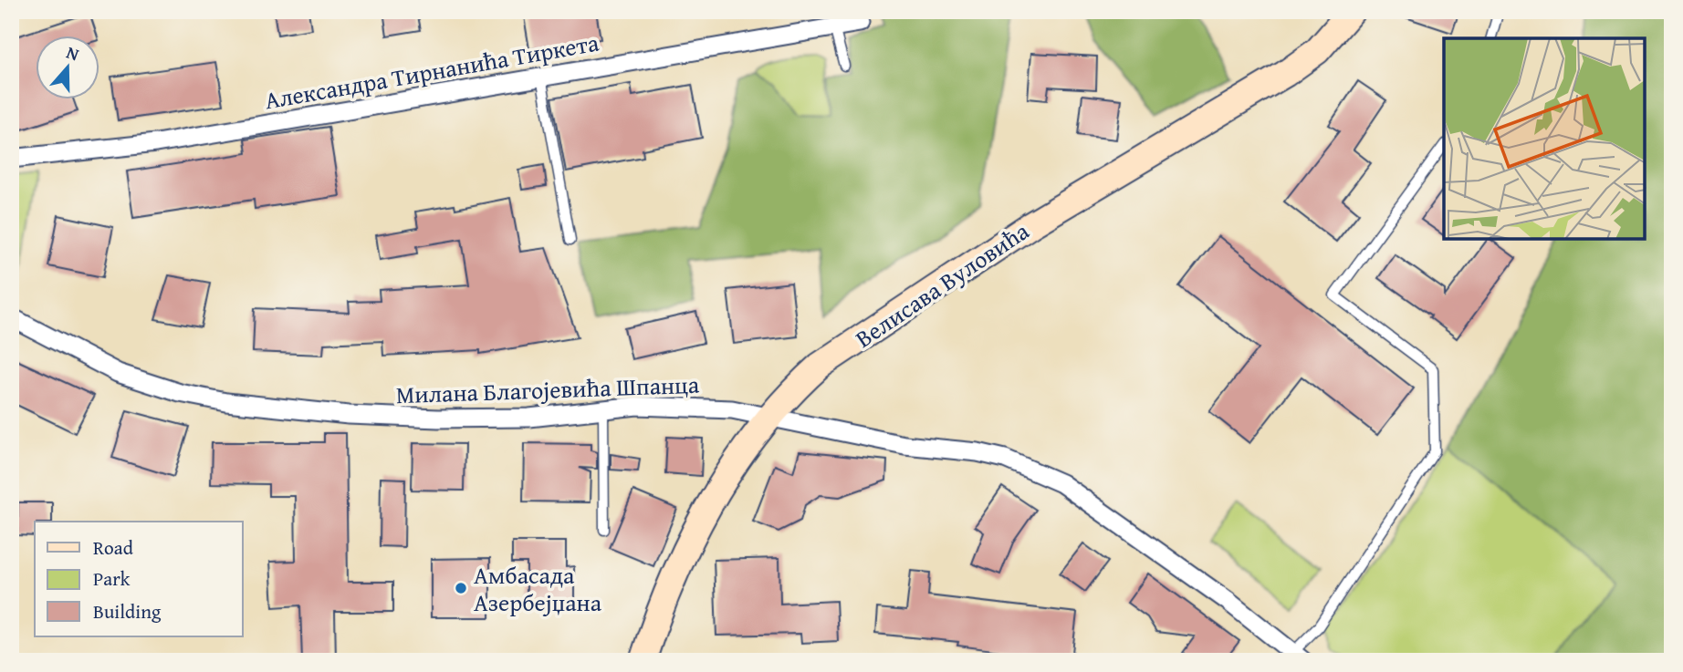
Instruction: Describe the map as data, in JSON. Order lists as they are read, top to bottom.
{
  "streets": {
    "street": ["Александра Тирнанића Тиркета", "Велисава Вуловића", "Милана Благојевића Шпанца"]
  },
  "crossings": [
    ["Велисава Вуловића", "Милана Благојевића Шпанца"]
  ],
  "places": ["Амбасада Азербејџана"],
  "legend": ["Road", "Park", "Building"],
  "north": "top"
}
